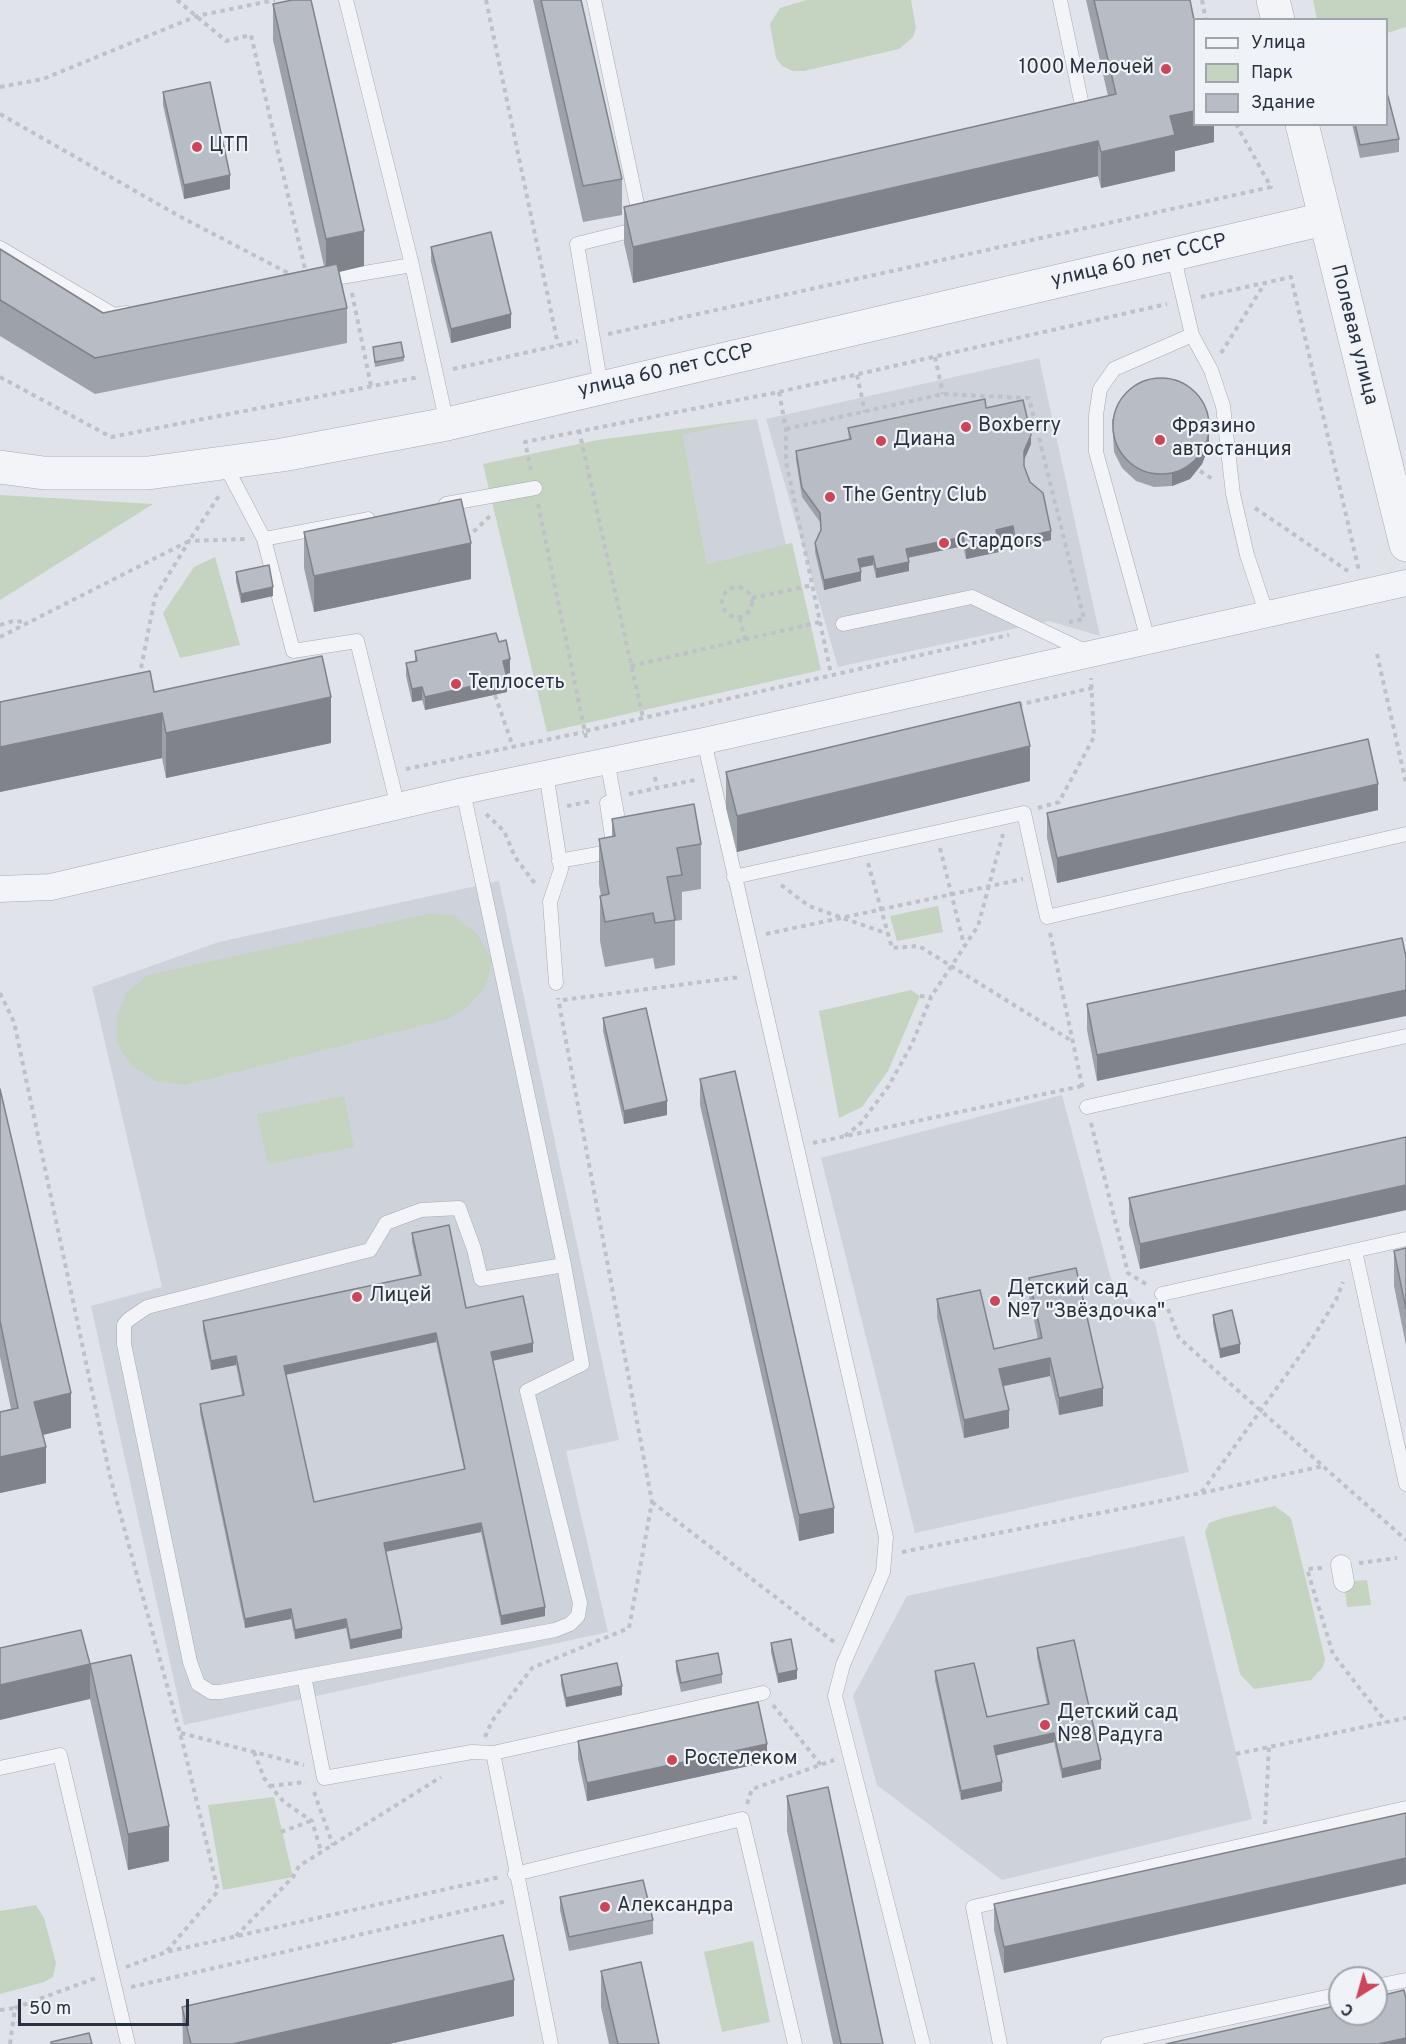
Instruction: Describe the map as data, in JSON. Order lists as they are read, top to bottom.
{
  "streets": {
    "street": ["улица 60 лет СССР", "Полевая улица"]
  },
  "crossings": [
    ["улица 60 лет СССР", "Полевая улица"]
  ],
  "places": [
    "1000 Мелочей",
    "ЦТП",
    "Boxberry",
    "Фрязино автостанция",
    "Диана",
    "The Gentry Club",
    "Стардогs",
    "Теплосеть",
    "Лицей",
    "Детский сад №7 \"Звёздочка\"",
    "Детский сад №8 Радуга",
    "Ростелеком",
    "Александра"
  ],
  "legend": ["Улица", "Парк", "Здание"],
  "scale_bar": "50 m",
  "north": "bottom left"
}
